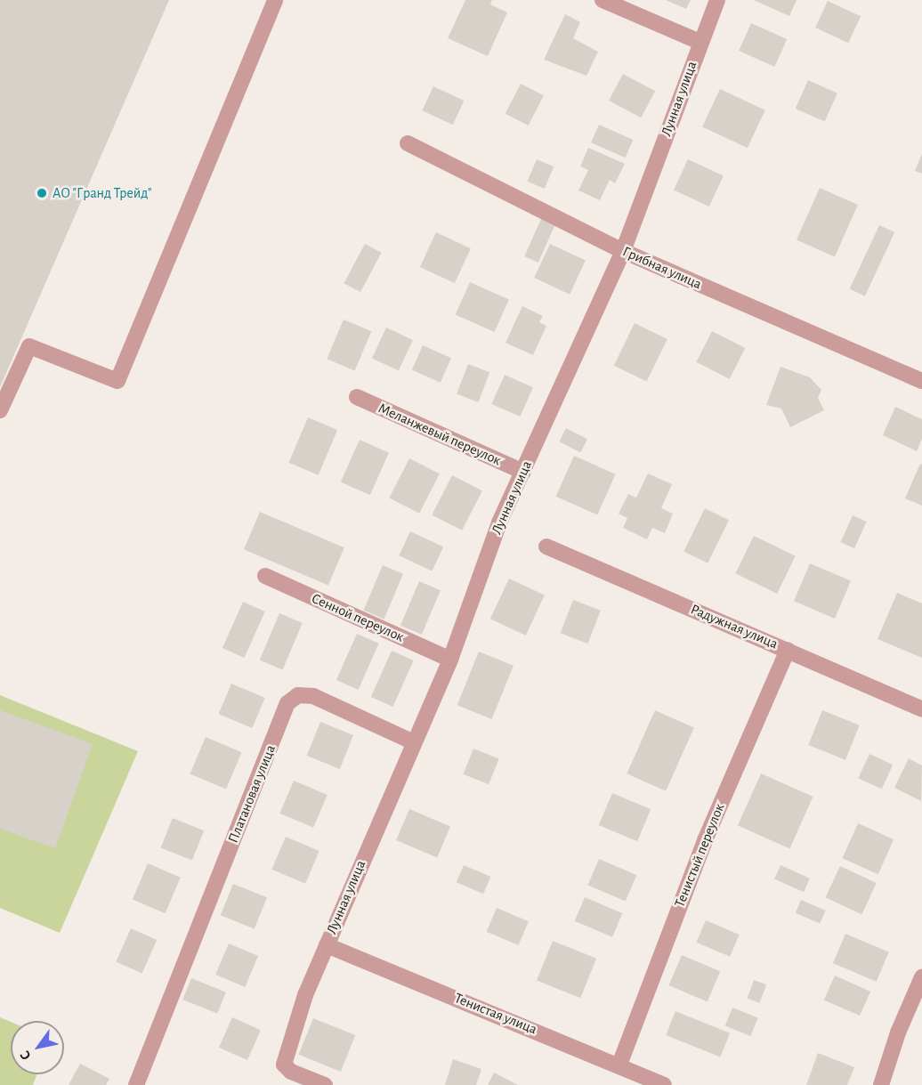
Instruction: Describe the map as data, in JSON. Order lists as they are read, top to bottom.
{
  "streets": {
    "street": [
      "Лунная улица",
      "Грибная улица",
      "Меланжевый переулок",
      "Сенной переулок",
      "Радужная улица",
      "Платановая улица",
      "Тенистый переулок",
      "Тенистая улица"
    ]
  },
  "crossings": [
    ["Лунная улица", "Грибная улица"],
    ["Лунная улица", "Меланжевый переулок"],
    ["Лунная улица", "Сенной переулок"],
    ["Лунная улица", "Платановая улица"],
    ["Лунная улица", "Тенистая улица"],
    ["Радужная улица", "Тенистый переулок"],
    ["Тенистый переулок", "Тенистая улица"]
  ],
  "places": ["АО \"Гранд Трейд\""],
  "north": "bottom left"
}
